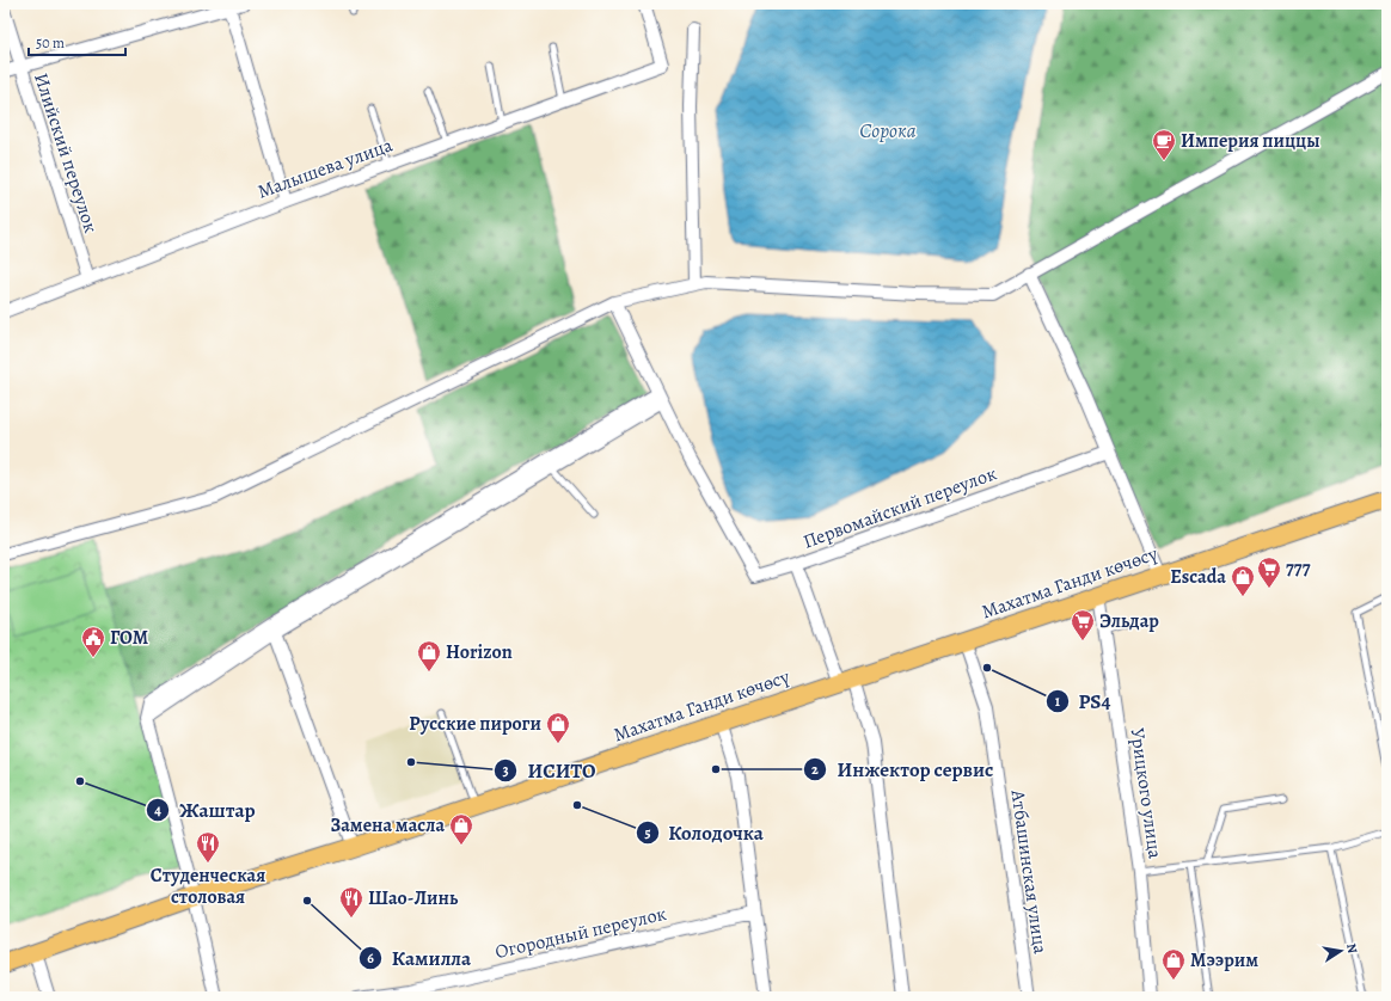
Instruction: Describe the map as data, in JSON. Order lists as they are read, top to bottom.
{
  "streets": {
    "main road": ["Махатма Ганди көчөсү"],
    "street": [
      "Илийский переулок",
      "Малышева улица",
      "Первомайский переулок",
      "Урицкого улица",
      "Атбашинская улица",
      "Огородный переулок"
    ]
  },
  "crossings": [
    ["Илийский переулок", "Малышева улица"],
    ["Первомайский переулок", "Махатма Ганди көчөсү"],
    ["Махатма Ганди көчөсү", "Урицкого улица"],
    ["Махатма Ганди көчөсү", "Атбашинская улица"]
  ],
  "water": ["Сорока"],
  "places": {
    "cafe": ["Империя пиццы"],
    "supermarket": ["777", "Эльдар"],
    "shop": [
      "Escada",
      "Horizon",
      "Русские пироги",
      "Замена масла",
      "Мээрим"
    ],
    "public building": ["ГОМ"],
    "other": [
      "PS4",
      "ИСИТО",
      "Инжектор сервис",
      "Жаштар",
      "Колодочка",
      "Камилла"
    ],
    "restaurant": ["Студенческая столовая", "Шао-Линь"]
  },
  "scale_bar": "50 m",
  "north": "right"
}
